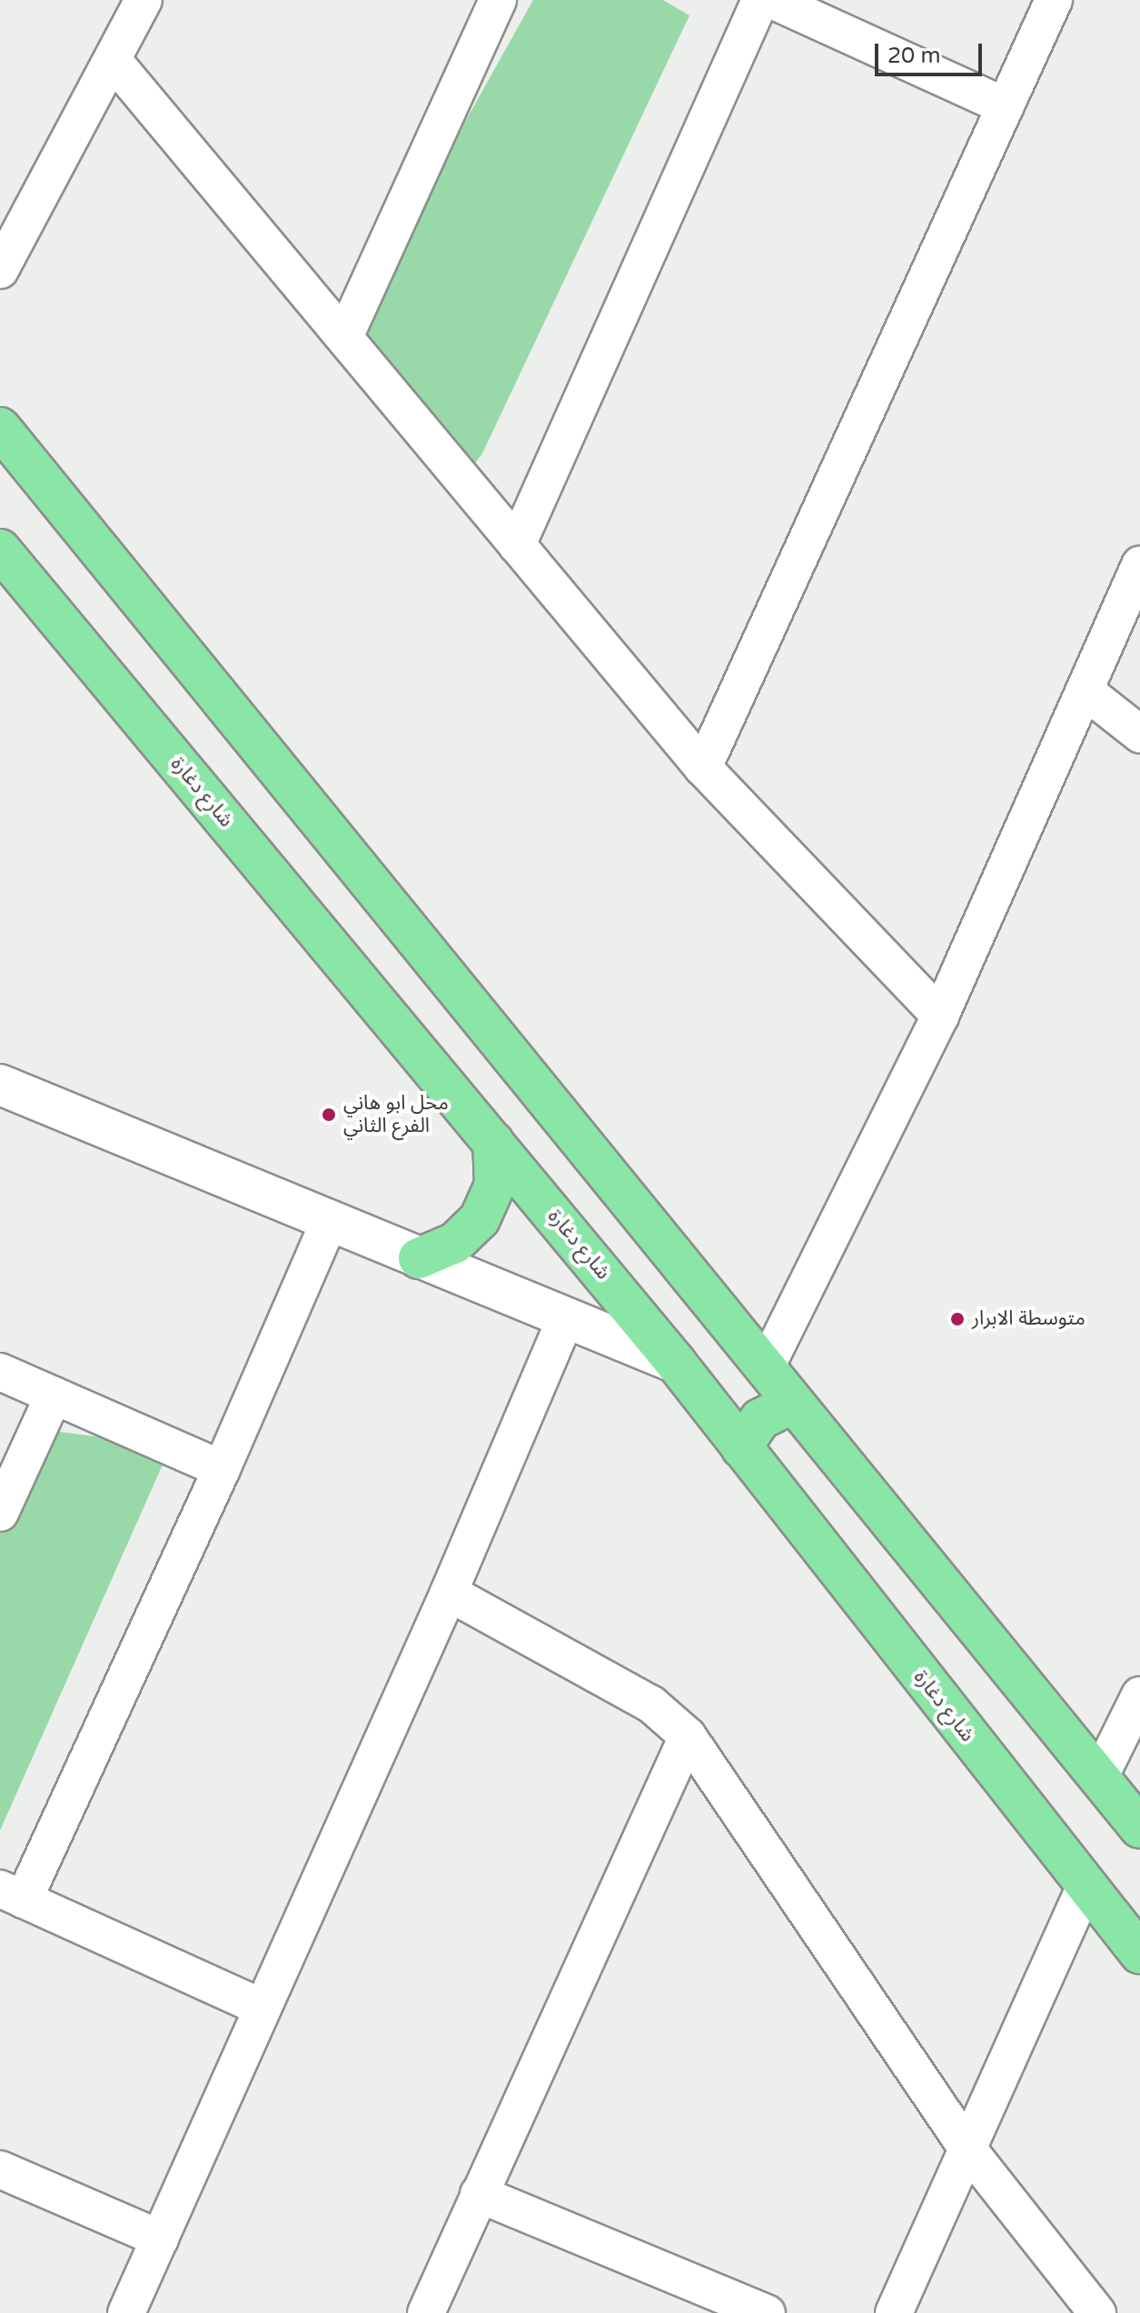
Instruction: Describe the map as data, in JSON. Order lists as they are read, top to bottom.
{
  "streets": {
    "highway": ["شارع دغارة"]
  },
  "places": ["محل ابو هاني الفرع الثاني", "متوسطة الابرار"],
  "scale_bar": "20 m"
}
